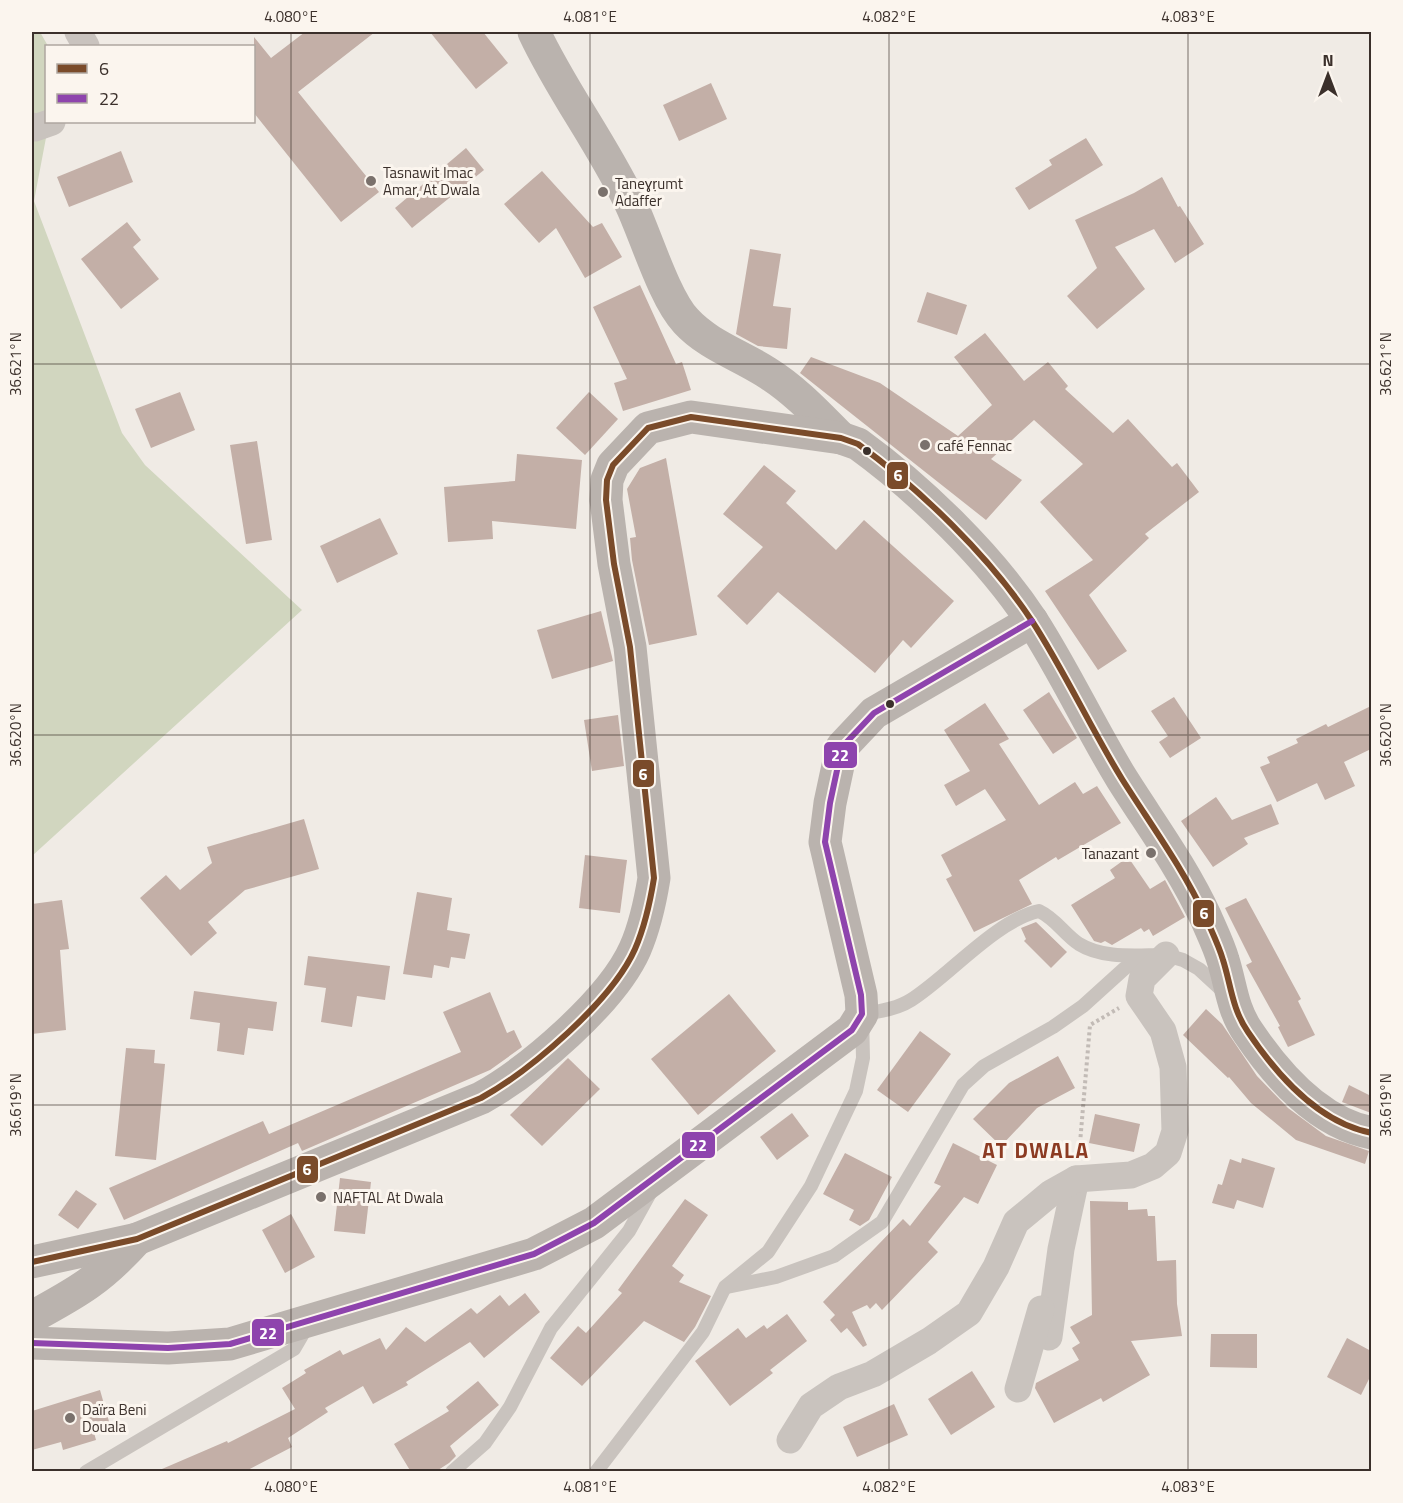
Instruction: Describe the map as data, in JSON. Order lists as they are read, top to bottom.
{
  "districts": ["AT DWALA"],
  "places": [
    "Tasnawit Imac Amar, At Dwala",
    "Taneɣṛumt Adaffer",
    "café Fennac",
    "Tanazant",
    "NAFTAL At Dwala",
    "Daïra Beni Douala"
  ],
  "lines": ["transit line 6", "transit line 22"],
  "legend": ["6", "22"],
  "north": "top",
  "coordinates": [
    "4.080°E",
    "4.081°E",
    "4.082°E",
    "4.083°E",
    "36.621°N",
    "36.620°N",
    "36.619°N"
  ]
}
